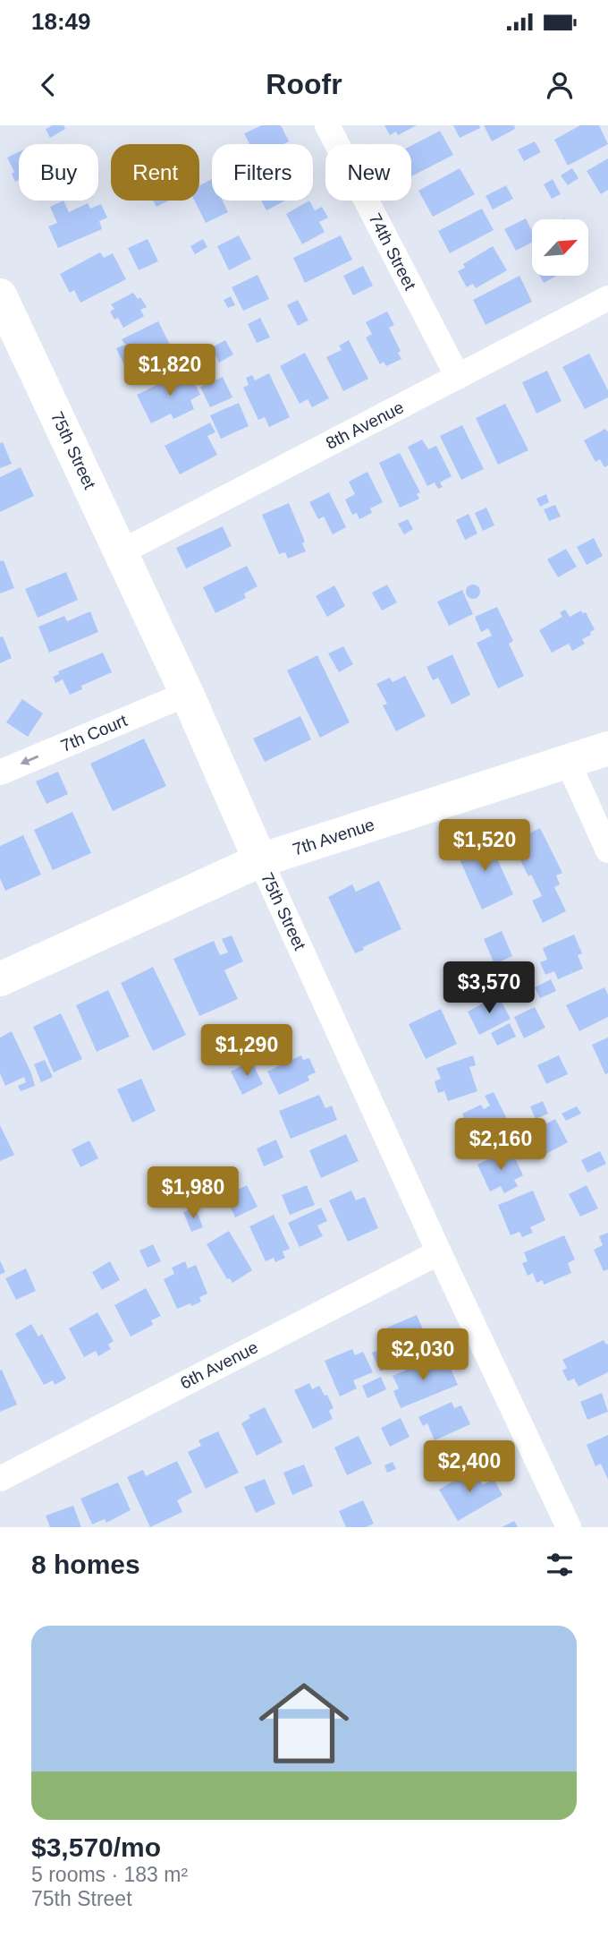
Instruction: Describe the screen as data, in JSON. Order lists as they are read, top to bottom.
{
  "streets": {
    "street": [
      "74th Street",
      "8th Avenue",
      "75th Street",
      "7th Court",
      "7th Avenue",
      "6th Avenue"
    ]
  },
  "crossings": [
    ["74th Street", "8th Avenue"],
    ["8th Avenue", "75th Street"],
    ["75th Street", "7th Court"],
    ["75th Street", "7th Avenue"],
    ["75th Street", "6th Avenue"]
  ],
  "one_way": ["7th Court"],
  "north": "top right",
  "page": {
    "status": "18:49",
    "header": "Roofr",
    "chip": [
      "Buy",
      "Rent",
      "Filters",
      "New"
    ],
    "price": [
      "$1,820",
      "$1,520",
      "$3,570",
      "$1,290",
      "$2,160",
      "$1,980",
      "$2,030",
      "$2,400"
    ],
    "heading": "8 homes",
    "list": [
      {
        "name": "$3,570/mo",
        "note": "5 rooms · 183 m² · 75th Street"
      }
    ]
  }
}
